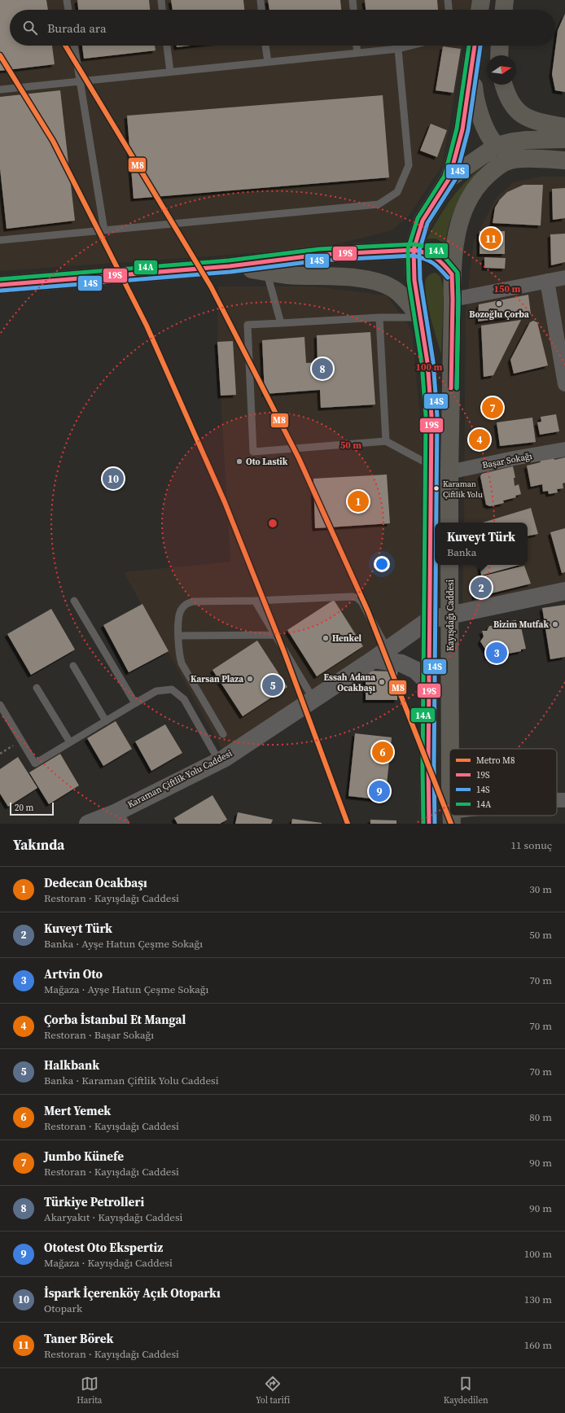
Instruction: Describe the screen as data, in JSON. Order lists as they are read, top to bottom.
{
  "streets": {
    "main road": ["Kayışdağı Caddesi"],
    "street": ["Başar Sokağı", "Karaman Çiftlik Yolu Caddesi"]
  },
  "crossings": [
    ["Kayışdağı Caddesi", "Karaman Çiftlik Yolu Caddesi"]
  ],
  "places": [
    "Bozoğlu Çorba",
    "Oto Lastik",
    "Karaman Çiftlik Yolu",
    "Bizim Mutfak",
    "Henkel",
    "Karsan Plaza",
    "Essah Adana Ocakbaşı"
  ],
  "lines": [
    "metro line M8",
    "transit line 19S",
    "transit line 14S",
    "transit line 14A"
  ],
  "legend": [
    "Metro M8",
    "19S",
    "14S",
    "14A"
  ],
  "scale_bar": "20 m",
  "north": "right",
  "page": {
    "search": "Burada ara",
    "pins": [
      "11",
      "8",
      "7",
      "4",
      "10",
      "1",
      "2",
      "3",
      "5",
      "6",
      "9"
    ],
    "popup": ["Kuveyt Türk", "Banka"],
    "scale": "20 m",
    "heading": ["Yakında", "11 sonuç"],
    "list": [
      {
        "mark": "1",
        "name": "Dedecan Ocakbaşı",
        "note": "Restoran · Kayışdağı Caddesi",
        "value": "30 m"
      },
      {
        "mark": "2",
        "name": "Kuveyt Türk",
        "note": "Banka · Ayşe Hatun Çeşme Sokağı",
        "value": "50 m"
      },
      {
        "mark": "3",
        "name": "Artvin Oto",
        "note": "Mağaza · Ayşe Hatun Çeşme Sokağı",
        "value": "70 m"
      },
      {
        "mark": "4",
        "name": "Çorba İstanbul Et Mangal",
        "note": "Restoran · Başar Sokağı",
        "value": "70 m"
      },
      {
        "mark": "5",
        "name": "Halkbank",
        "note": "Banka · Karaman Çiftlik Yolu Caddesi",
        "value": "70 m"
      },
      {
        "mark": "6",
        "name": "Mert Yemek",
        "note": "Restoran · Kayışdağı Caddesi",
        "value": "80 m"
      },
      {
        "mark": "7",
        "name": "Jumbo Künefe",
        "note": "Restoran · Kayışdağı Caddesi",
        "value": "90 m"
      },
      {
        "mark": "8",
        "name": "Türkiye Petrolleri",
        "note": "Akaryakıt · Kayışdağı Caddesi",
        "value": "90 m"
      },
      {
        "mark": "9",
        "name": "Ototest Oto Ekspertiz",
        "note": "Mağaza · Kayışdağı Caddesi",
        "value": "100 m"
      },
      {
        "mark": "10",
        "name": "İspark İçerenköy Açık Otoparkı",
        "note": "Otopark",
        "value": "130 m"
      },
      {
        "mark": "11",
        "name": "Taner Börek",
        "note": "Restoran · Kayışdağı Caddesi",
        "value": "160 m"
      }
    ],
    "nav": ["Harita", "Yol tarifi", "Kaydedilen"]
  },
  "rings": ["150 m", "100 m", "50 m"]
}
